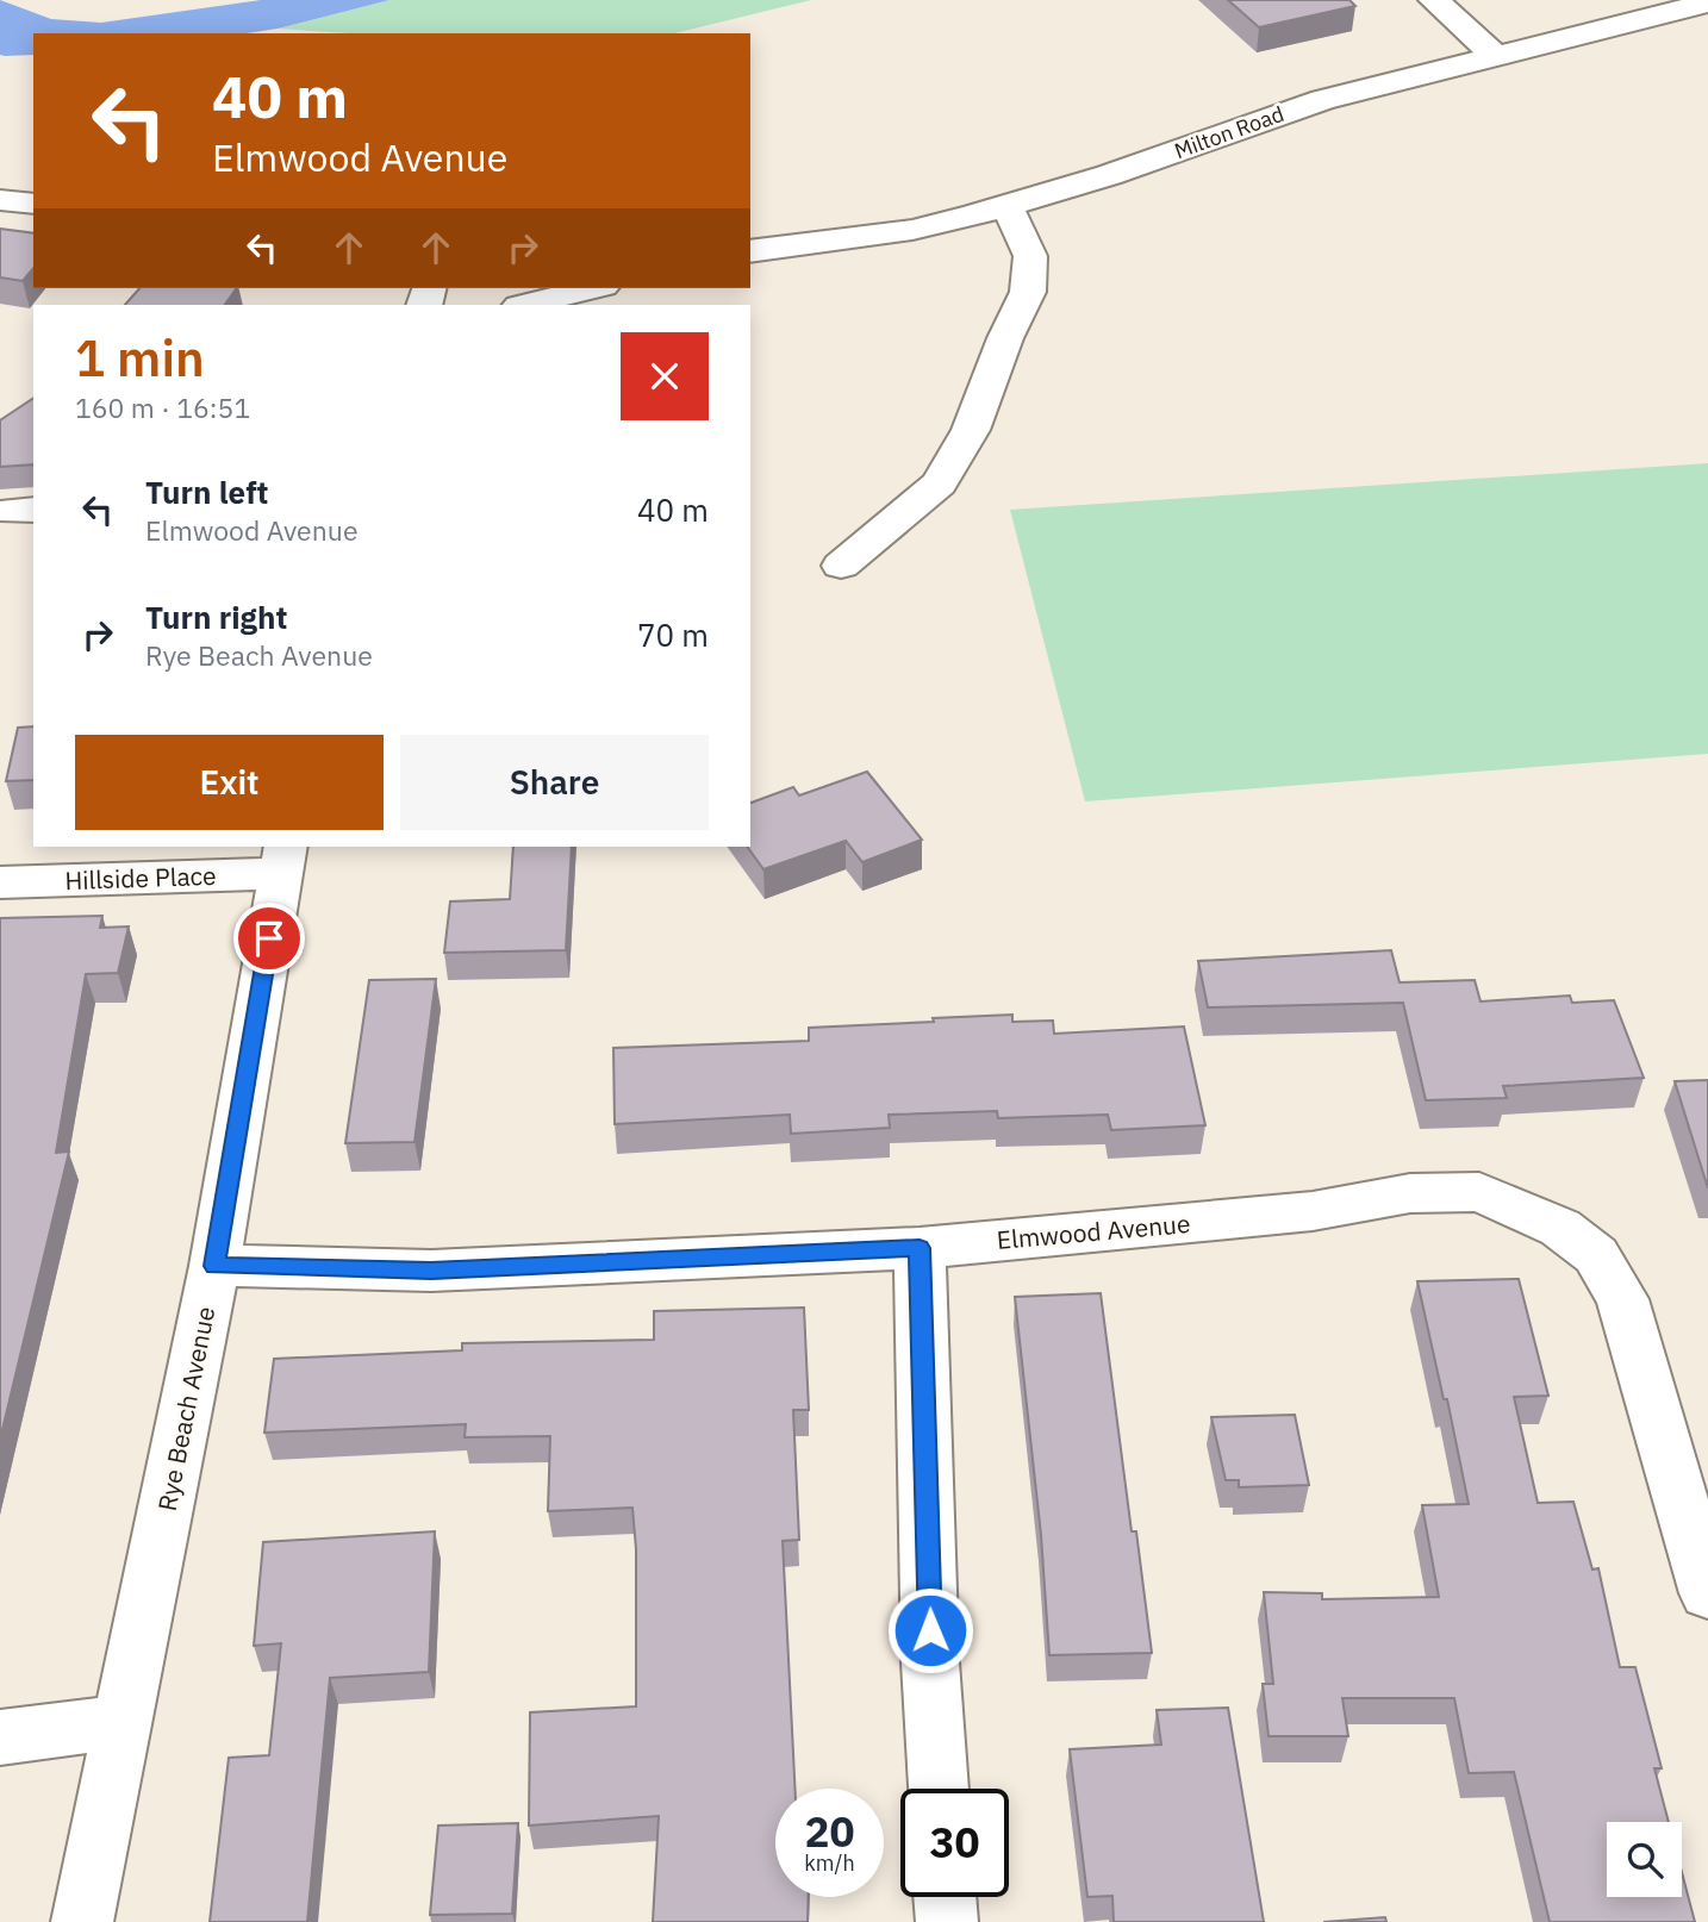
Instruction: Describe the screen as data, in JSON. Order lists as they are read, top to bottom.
{
  "streets": {
    "street": [
      "Milton Road",
      "Hillside Place",
      "Elmwood Avenue",
      "Rye Beach Avenue"
    ]
  },
  "crossings": [
    ["Hillside Place", "Rye Beach Avenue"],
    ["Elmwood Avenue", "Rye Beach Avenue"]
  ],
  "page": {
    "turn": ["40 m", "Elmwood Avenue"],
    "heading": ["1 min", "160 m · 16:51"],
    "list": [
      {
        "name": "Turn left",
        "note": "Elmwood Avenue",
        "value": "40 m"
      },
      {
        "name": "Turn right",
        "note": "Rye Beach Avenue",
        "value": "70 m"
      }
    ],
    "buttons": ["Exit", "Share"],
    "speed": "20 km/h",
    "limit": "30"
  }
}
